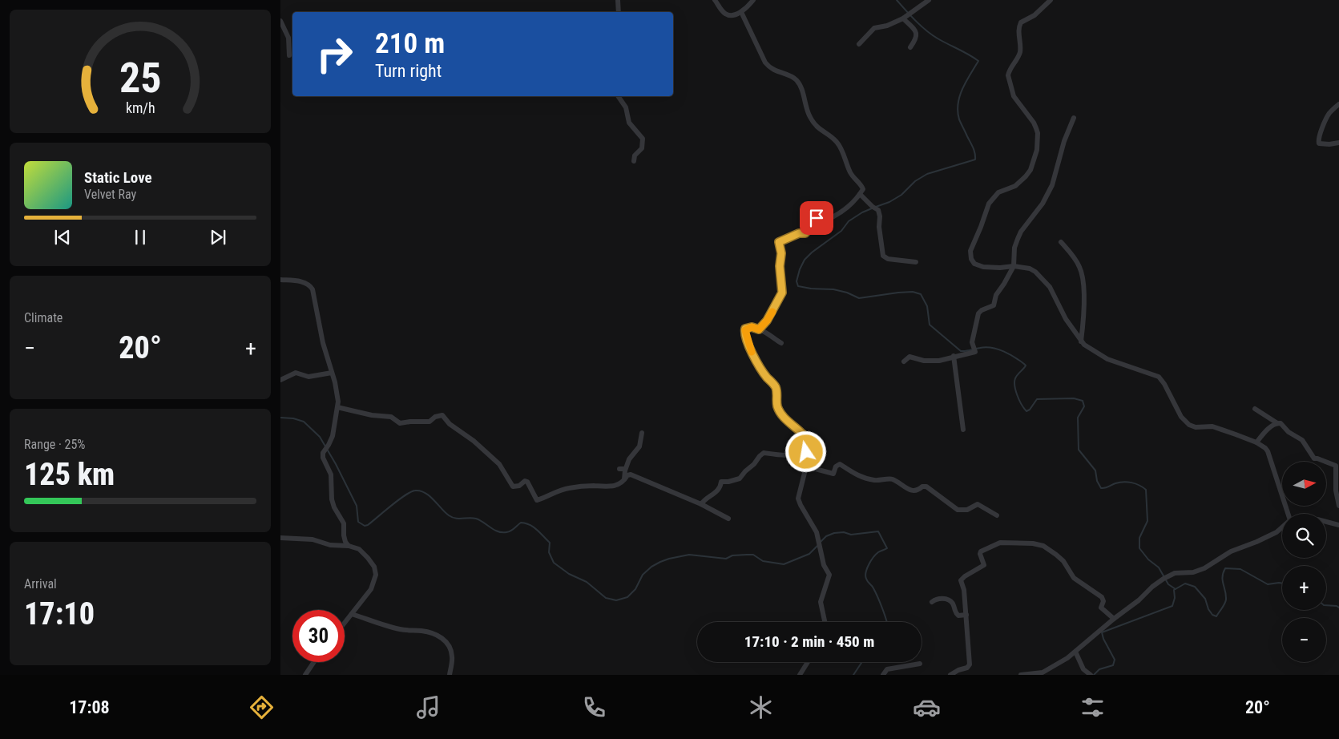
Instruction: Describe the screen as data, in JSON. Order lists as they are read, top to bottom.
{
  "north": "right",
  "page": {
    "turn": ["210 m", "Turn right"],
    "song": ["Static Love", "Velvet Ray"],
    "tile": [
      "Climate",
      ["Range · 25%", "125 km"],
      ["Arrival", "17:10"]
    ],
    "heat": ["−", "20°", "+"],
    "map_buttons": ["+", "−"],
    "limit": "30",
    "trip": "17:10 · 2 min · 450 m",
    "tabs": ["17:08", "20°"],
    "gauge": ["25", "km/h"]
  }
}
